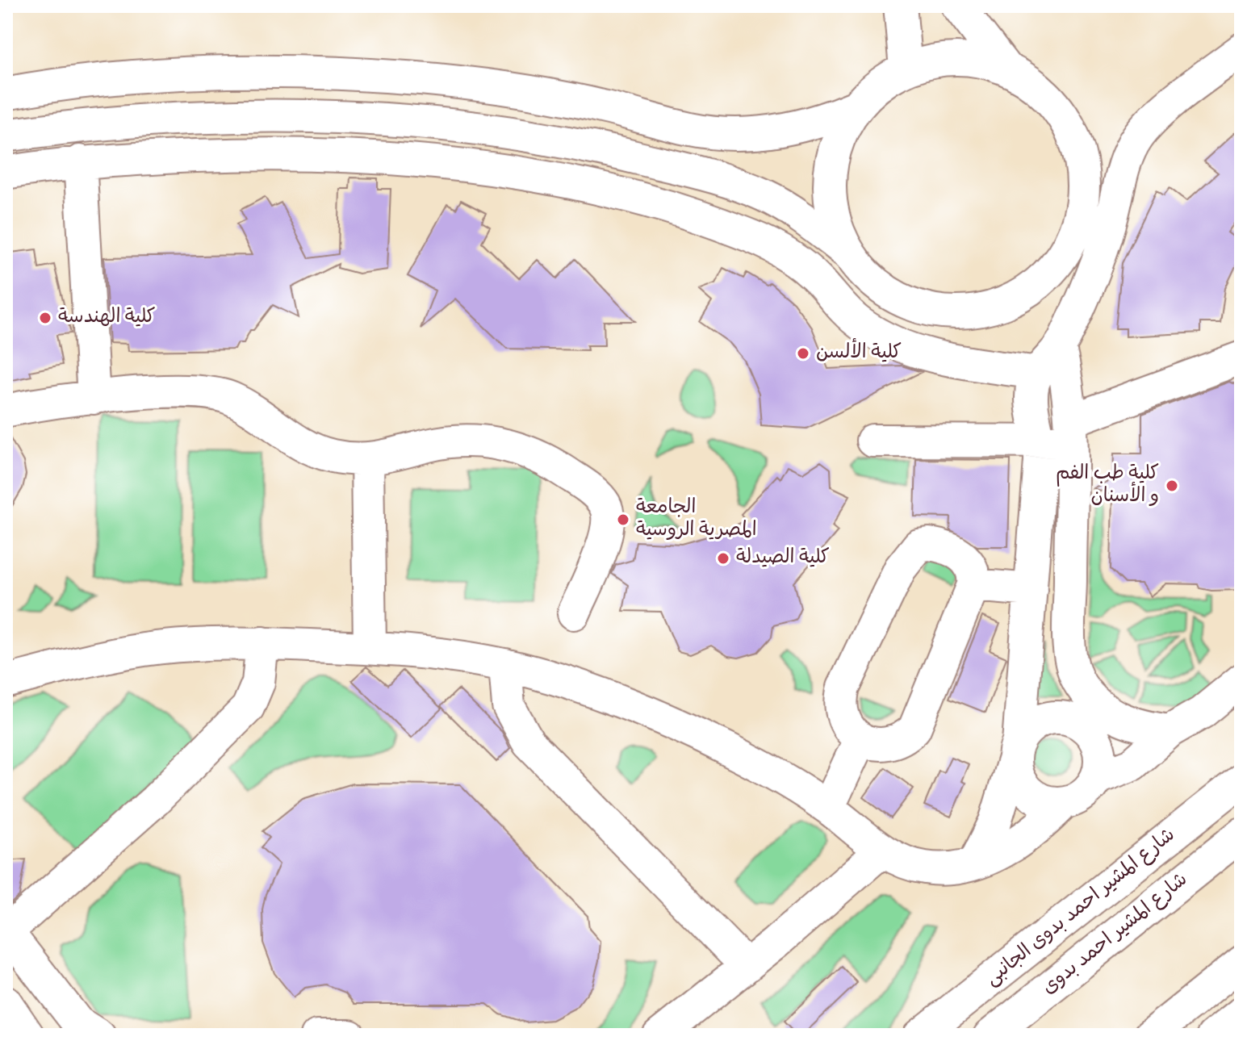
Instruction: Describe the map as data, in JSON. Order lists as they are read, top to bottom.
{
  "streets": {
    "street": ["شارع المشير احمد بدوى الجانبى", "شارع المشير احمد بدوى"]
  },
  "places": [
    "كلية الهندسة",
    "كلية الألسن",
    "كلية طب الفم و الأسنان",
    "الجامعة المصرية الروسية",
    "كلية الصيدلة"
  ]
}
